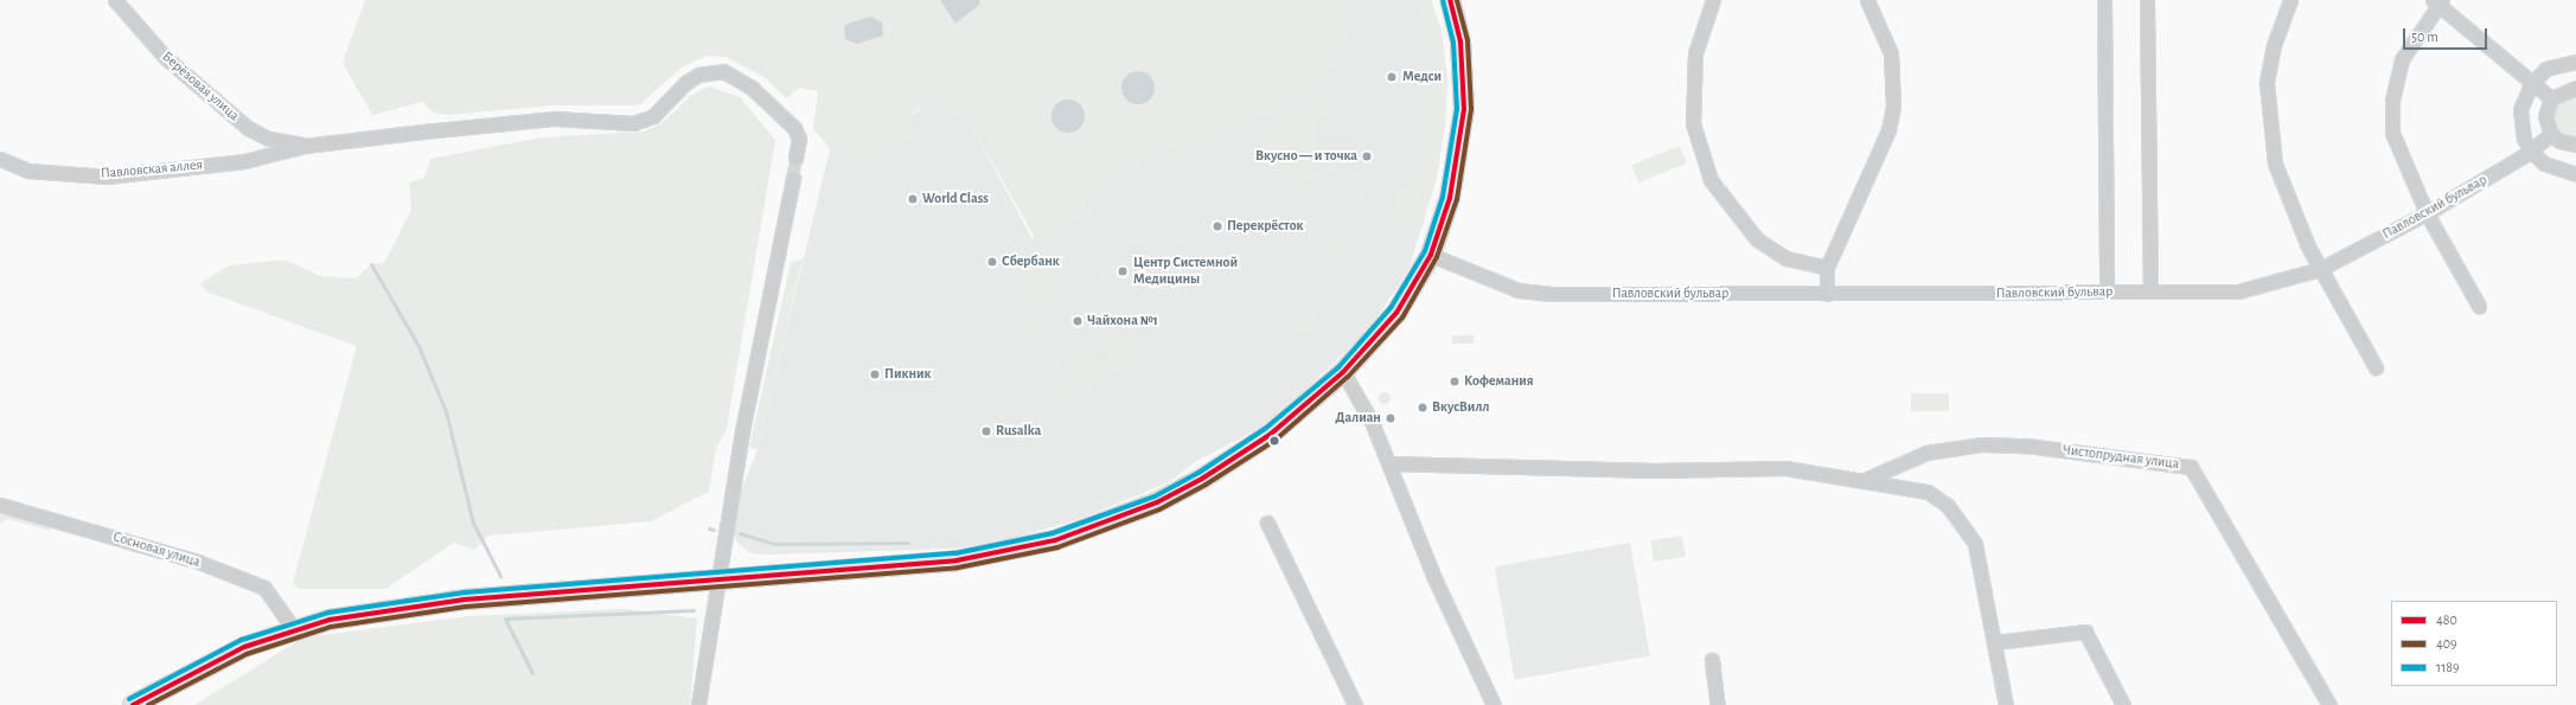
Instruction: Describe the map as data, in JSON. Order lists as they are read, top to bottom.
{
  "streets": {
    "street": [
      "Берёзовая улица",
      "Павловская аллея",
      "Павловский бульвар",
      "Чистопрудная улица",
      "Сосновая улица"
    ]
  },
  "crossings": [
    ["Берёзовая улица", "Павловская аллея"]
  ],
  "places": [
    "Медси",
    "Вкусно — и точка",
    "World Class",
    "Перекрёсток",
    "Сбербанк",
    "Центр Системной Медицины",
    "Чайхона №1",
    "Пикник",
    "Кофемания",
    "ВкусВилл",
    "Далиан",
    "Rusalka"
  ],
  "lines": ["transit line 480", "transit line 409", "transit line 1189"],
  "legend": ["480", "409", "1189"],
  "scale_bar": "50 m"
}
